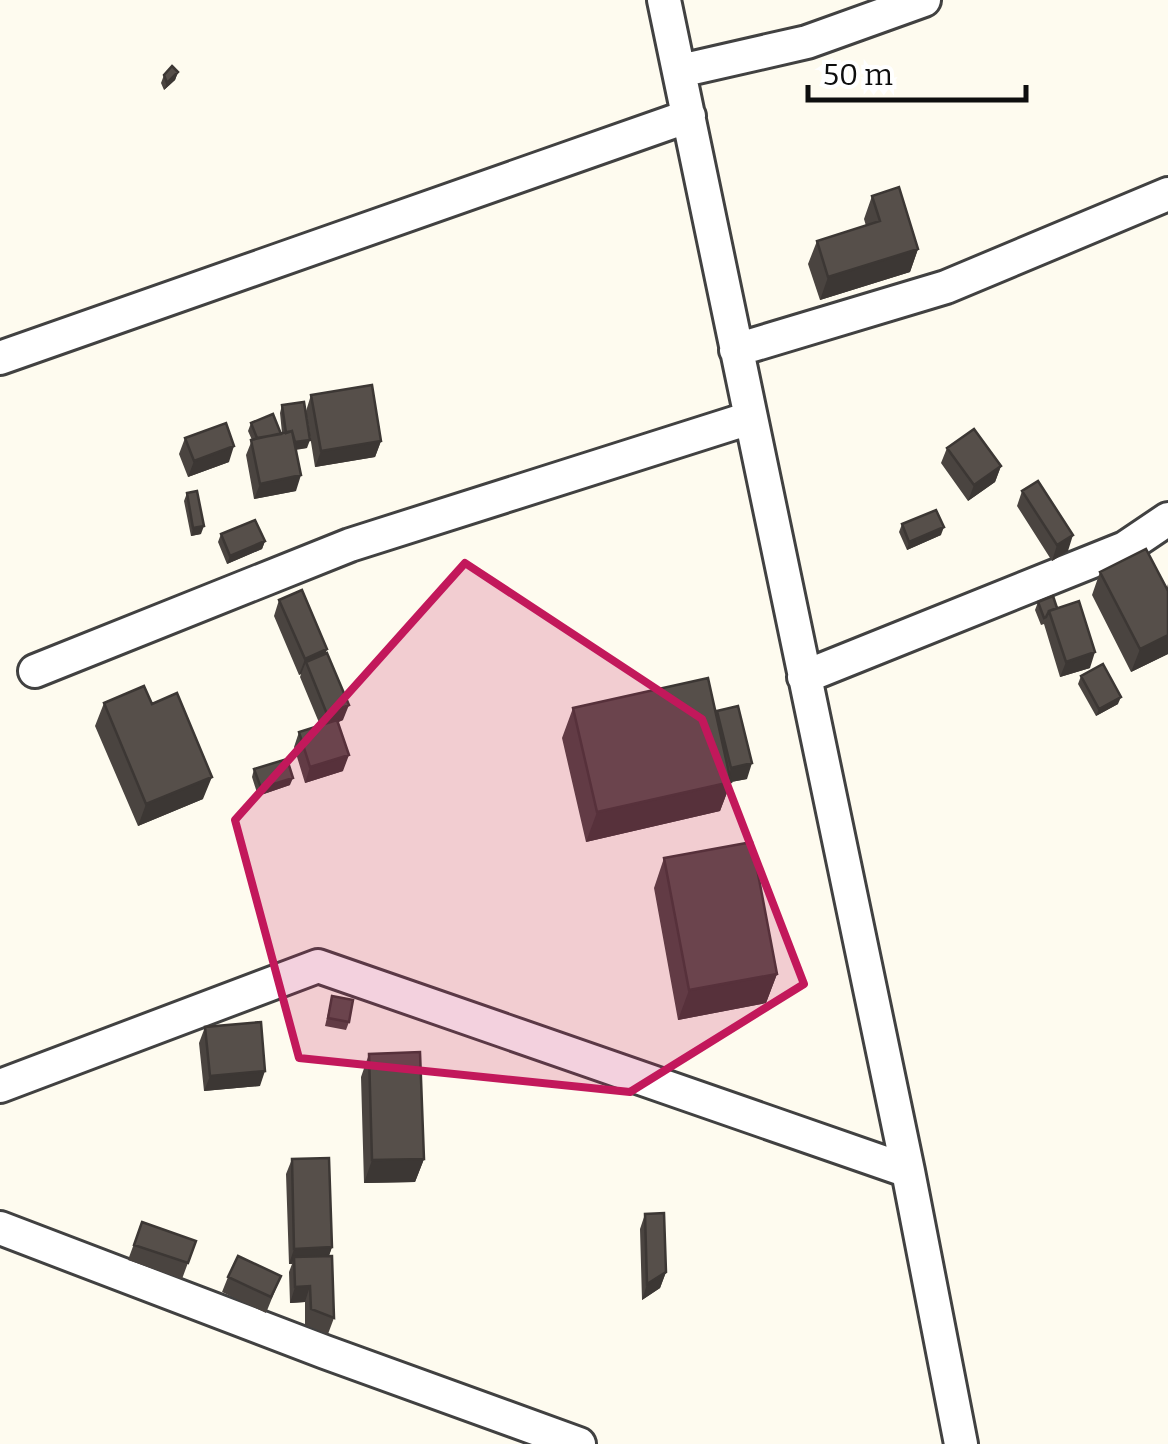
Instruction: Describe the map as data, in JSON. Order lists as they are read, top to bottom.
{
  "scale_bar": "50 m"
}
